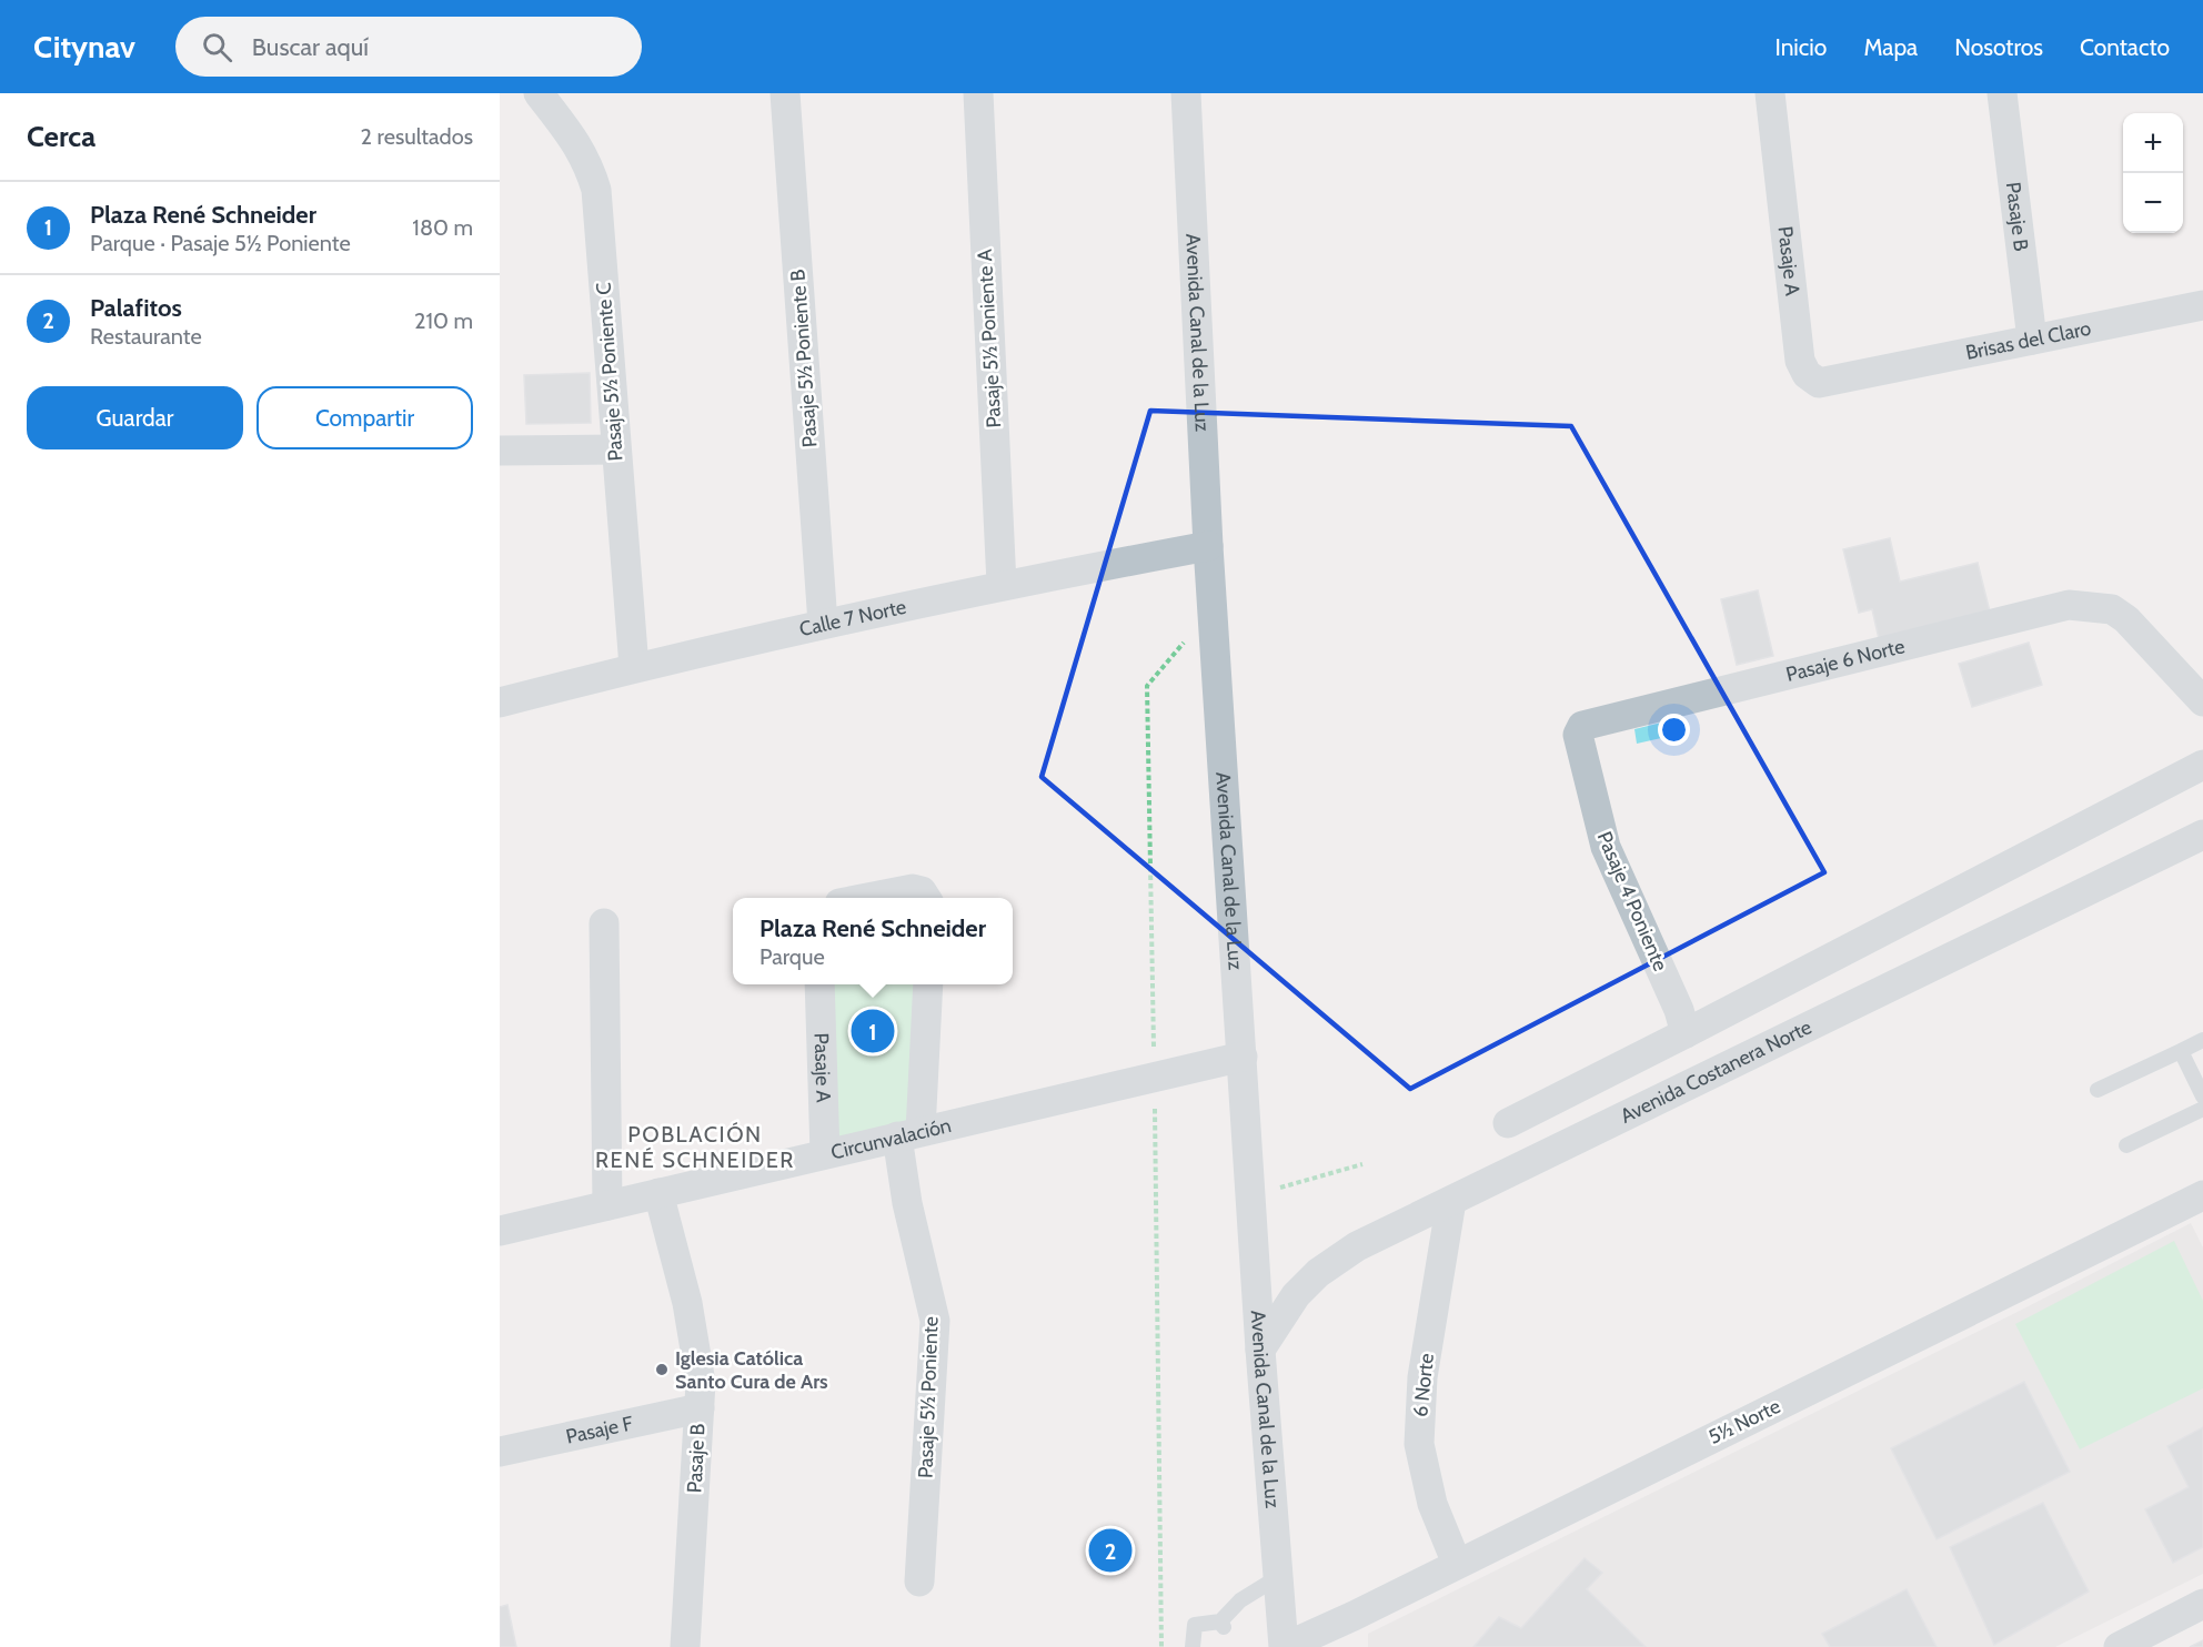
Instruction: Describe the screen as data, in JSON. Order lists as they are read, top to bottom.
{
  "streets": {
    "street": [
      "Pasaje B",
      "Pasaje A",
      "Avenida Canal de la Luz",
      "Pasaje 5½ Poniente A",
      "Brisas del Claro",
      "Pasaje 5½ Poniente B",
      "Pasaje 5½ Poniente C",
      "Calle 7 Norte",
      "Pasaje 6 Norte",
      "Pasaje 4 Poniente",
      "Avenida Costanera Norte",
      "Circunvalación",
      "6 Norte",
      "Pasaje 5½ Poniente",
      "5½ Norte",
      "Pasaje F"
    ]
  },
  "crossings": [
    ["Pasaje B", "Brisas del Claro"],
    ["Pasaje B", "Circunvalación"],
    ["Pasaje B", "Pasaje F"],
    ["Pasaje A", "Brisas del Claro"],
    ["Pasaje A", "Circunvalación"],
    ["Avenida Canal de la Luz", "Calle 7 Norte"],
    ["Avenida Canal de la Luz", "Avenida Costanera Norte"],
    ["Avenida Canal de la Luz", "Circunvalación"],
    ["Avenida Canal de la Luz", "5½ Norte"],
    ["Pasaje 5½ Poniente A", "Calle 7 Norte"],
    ["Pasaje 5½ Poniente B", "Calle 7 Norte"],
    ["Pasaje 5½ Poniente C", "Calle 7 Norte"],
    ["Pasaje 6 Norte", "Pasaje 4 Poniente"],
    ["Avenida Costanera Norte", "6 Norte"],
    ["Circunvalación", "Pasaje 5½ Poniente"],
    ["6 Norte", "5½ Norte"]
  ],
  "districts": ["POBLACIÓN RENÉ SCHNEIDER"],
  "places": ["Iglesia Católica Santo Cura de Ars"],
  "page": {
    "header": "Citynav",
    "search": "Buscar aquí",
    "nav": [
      "Inicio",
      "Mapa",
      "Nosotros",
      "Contacto"
    ],
    "heading": ["Cerca", "2 resultados"],
    "map_buttons": ["+", "−"],
    "list": [
      {
        "mark": "1",
        "name": "Plaza René Schneider",
        "note": "Parque · Pasaje 5½ Poniente",
        "value": "180 m"
      },
      {
        "mark": "2",
        "name": "Palafitos",
        "note": "Restaurante",
        "value": "210 m"
      }
    ],
    "buttons": ["Guardar", "Compartir"],
    "popup": ["Plaza René Schneider", "Parque"],
    "pins": ["1", "2"]
  }
}
